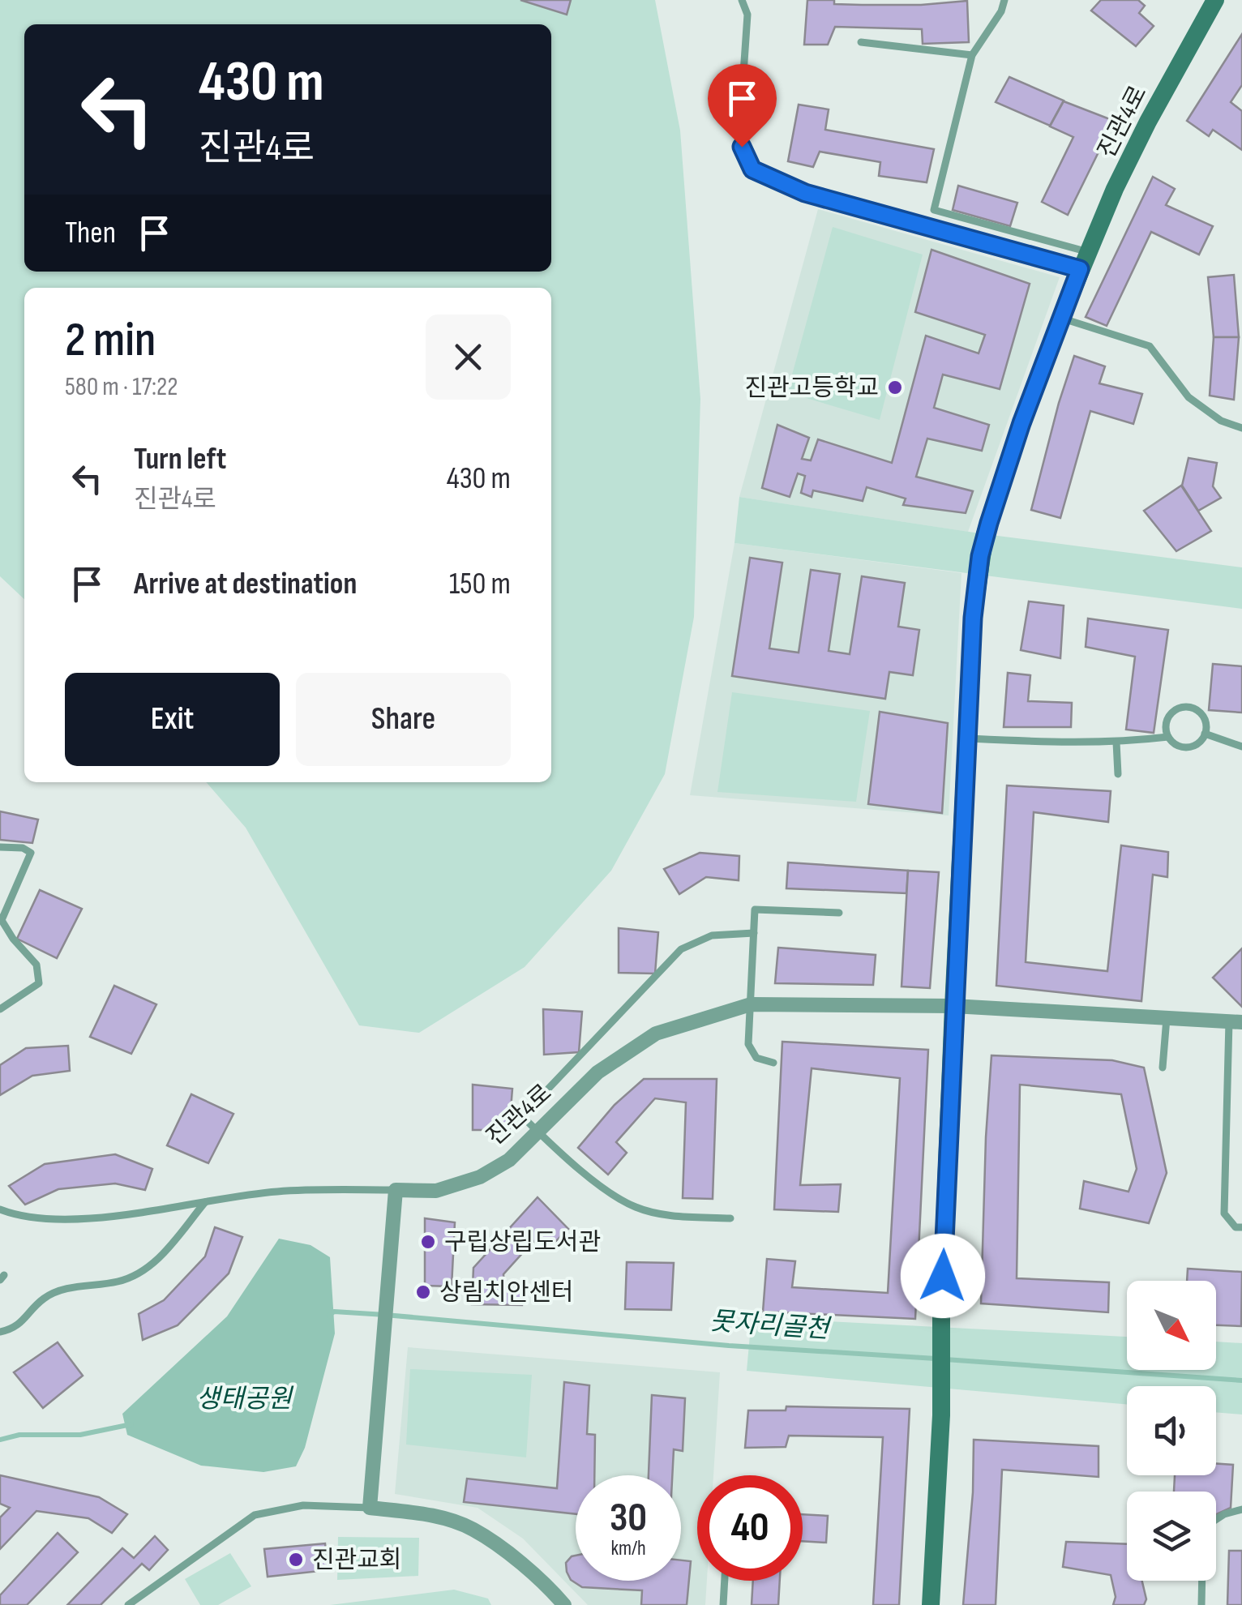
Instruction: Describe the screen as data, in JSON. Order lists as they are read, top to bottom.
{
  "streets": {
    "street": ["진관4로"]
  },
  "water": ["못자리골천", "생태공원"],
  "places": [
    "진관고등학교",
    "구립상립도서관",
    "상림치안센터",
    "진관교회"
  ],
  "north": "bottom right",
  "page": {
    "turn": ["430 m", "진관4로"],
    "then": "Then",
    "heading": ["2 min", "580 m · 17:22"],
    "list": [
      {
        "name": "Turn left",
        "note": "진관4로",
        "value": "430 m"
      },
      {
        "name": "Arrive at destination",
        "value": "150 m"
      }
    ],
    "buttons": ["Exit", "Share"],
    "speed": "30 km/h",
    "limit": "40"
  }
}
